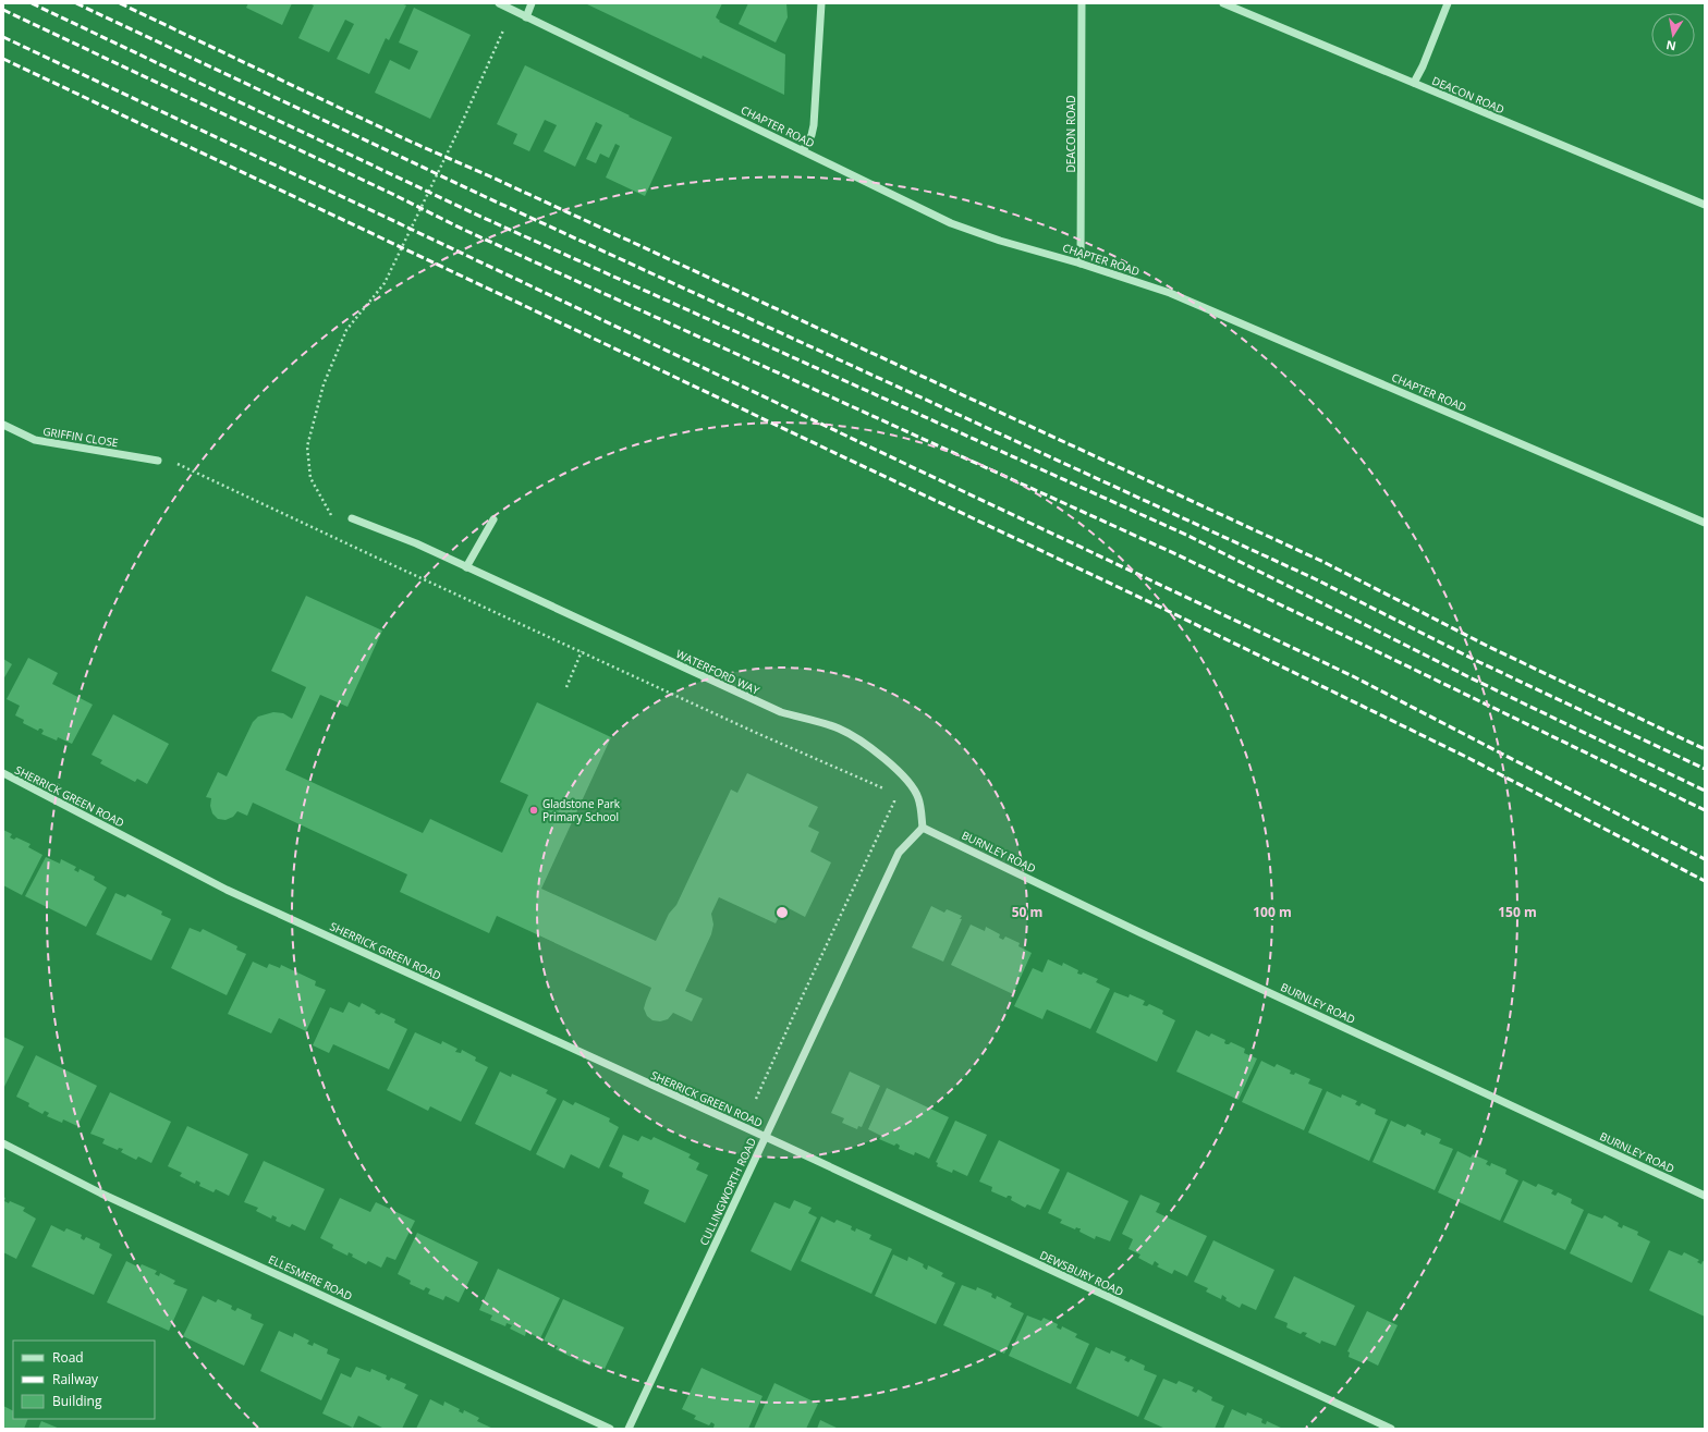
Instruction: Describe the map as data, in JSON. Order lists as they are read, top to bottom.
{
  "streets": {
    "street": [
      "DEACON ROAD",
      "CHAPTER ROAD",
      "GRIFFIN CLOSE",
      "WATERFORD WAY",
      "SHERRICK GREEN ROAD",
      "BURNLEY ROAD",
      "CULLINGWORTH ROAD",
      "DEWSBURY ROAD",
      "ELLESMERE ROAD"
    ]
  },
  "crossings": [
    ["DEACON ROAD", "CHAPTER ROAD"],
    ["WATERFORD WAY", "BURNLEY ROAD"],
    ["WATERFORD WAY", "CULLINGWORTH ROAD"],
    ["SHERRICK GREEN ROAD", "CULLINGWORTH ROAD"],
    ["SHERRICK GREEN ROAD", "DEWSBURY ROAD"],
    ["BURNLEY ROAD", "CULLINGWORTH ROAD"],
    ["CULLINGWORTH ROAD", "DEWSBURY ROAD"]
  ],
  "places": ["Gladstone Park Primary School"],
  "legend": ["Road", "Railway", "Building"],
  "north": "bottom",
  "rings": ["50 m", "100 m", "150 m"]
}
